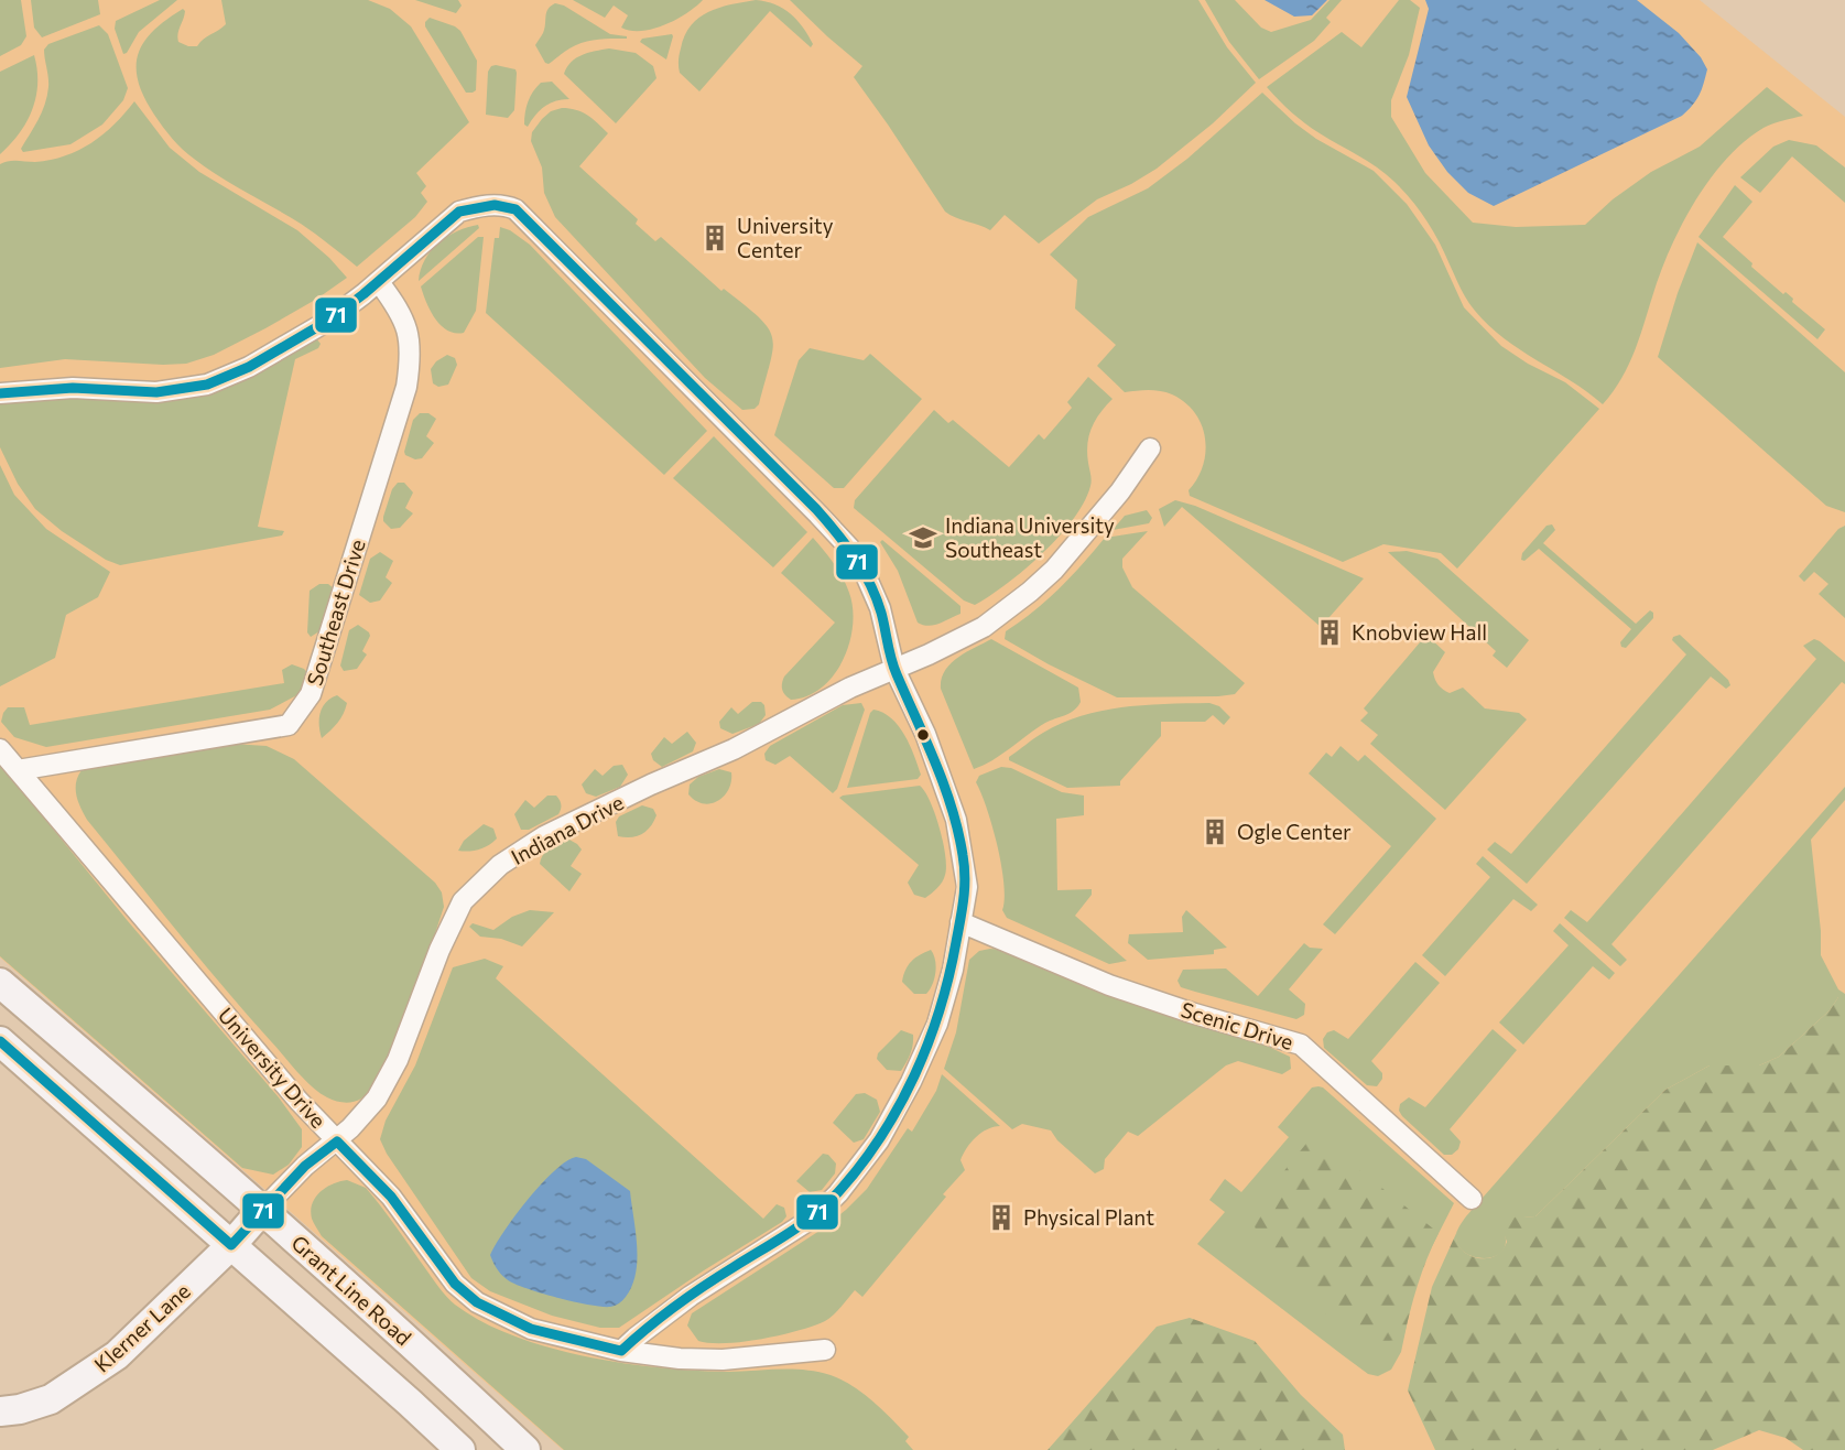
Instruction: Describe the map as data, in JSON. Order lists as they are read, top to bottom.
{
  "streets": {
    "main road": ["Grant Line Road", "Klerner Lane"],
    "street": [
      "Southeast Drive",
      "Indiana Drive",
      "Scenic Drive",
      "University Drive"
    ]
  },
  "crossings": [
    ["Southeast Drive", "University Drive"],
    ["Indiana Drive", "University Drive"],
    ["Indiana Drive", "Grant Line Road"],
    ["Indiana Drive", "Klerner Lane"],
    ["Grant Line Road", "Klerner Lane"]
  ],
  "places": {
    "building": [
      "University Center",
      "Knobview Hall",
      "Ogle Center",
      "Physical Plant"
    ],
    "school or university": ["Indiana University Southeast"]
  },
  "lines": ["transit line 71"]
}
